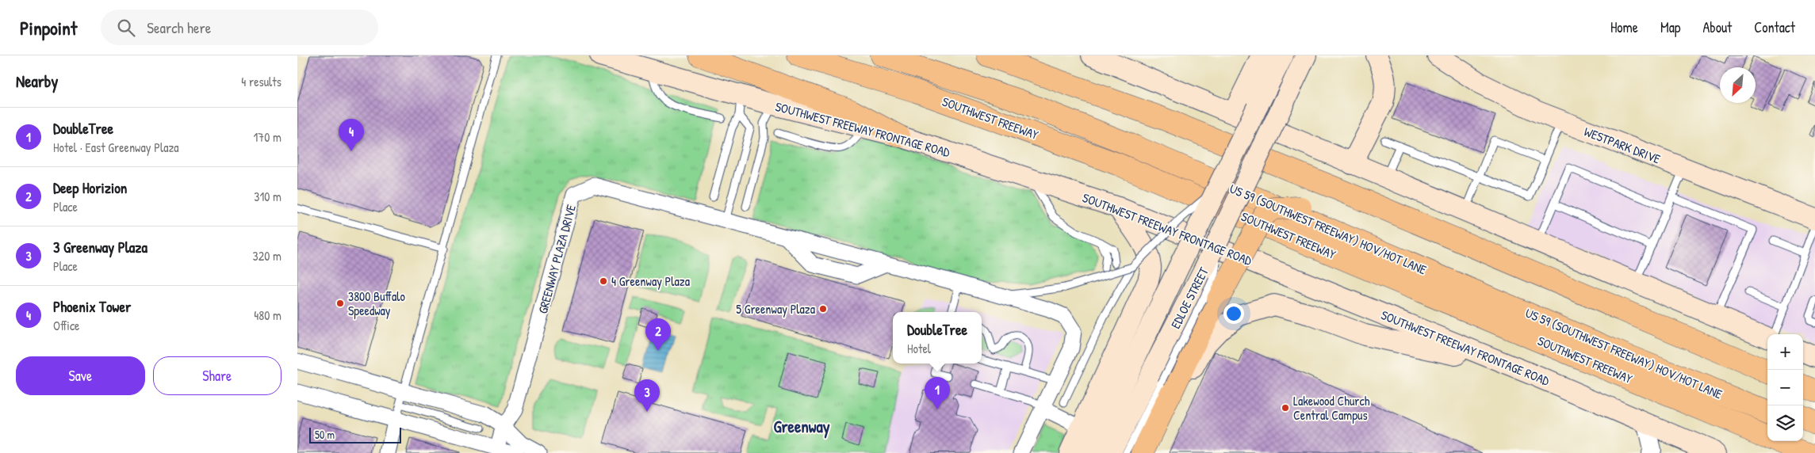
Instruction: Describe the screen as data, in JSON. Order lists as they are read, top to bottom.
{
  "streets": {
    "highway": ["SOUTHWEST FREEWAY", "US 59 (SOUTHWEST FREEWAY) HOV/HOT LANE"],
    "main road": ["SOUTHWEST FREEWAY FRONTAGE ROAD", "WESTPARK DRIVE", "EDLOE STREET"],
    "street": ["GREENWAY PLAZA DRIVE"]
  },
  "districts": ["Greenway"],
  "places": [
    "4 Greenway Plaza",
    "3800 Buffalo Speedway",
    "5 Greenway Plaza",
    "Lakewood Church Central Campus"
  ],
  "scale_bar": "50 m",
  "north": "bottom left",
  "page": {
    "header": "Pinpoint",
    "search": "Search here",
    "nav": [
      "Home",
      "Map",
      "About",
      "Contact"
    ],
    "heading": ["Nearby", "4 results"],
    "list": [
      {
        "mark": "1",
        "name": "DoubleTree",
        "note": "Hotel · East Greenway Plaza",
        "value": "170 m"
      },
      {
        "mark": "2",
        "name": "Deep Horizion",
        "note": "Place",
        "value": "310 m"
      },
      {
        "mark": "3",
        "name": "3 Greenway Plaza",
        "note": "Place",
        "value": "320 m"
      },
      {
        "mark": "4",
        "name": "Phoenix Tower",
        "note": "Office",
        "value": "480 m"
      }
    ],
    "pins": [
      "4",
      "2",
      "1",
      "3"
    ],
    "popup": ["DoubleTree", "Hotel"],
    "map_buttons": ["+", "−"],
    "buttons": ["Save", "Share"],
    "scale": "50 m"
  }
}
